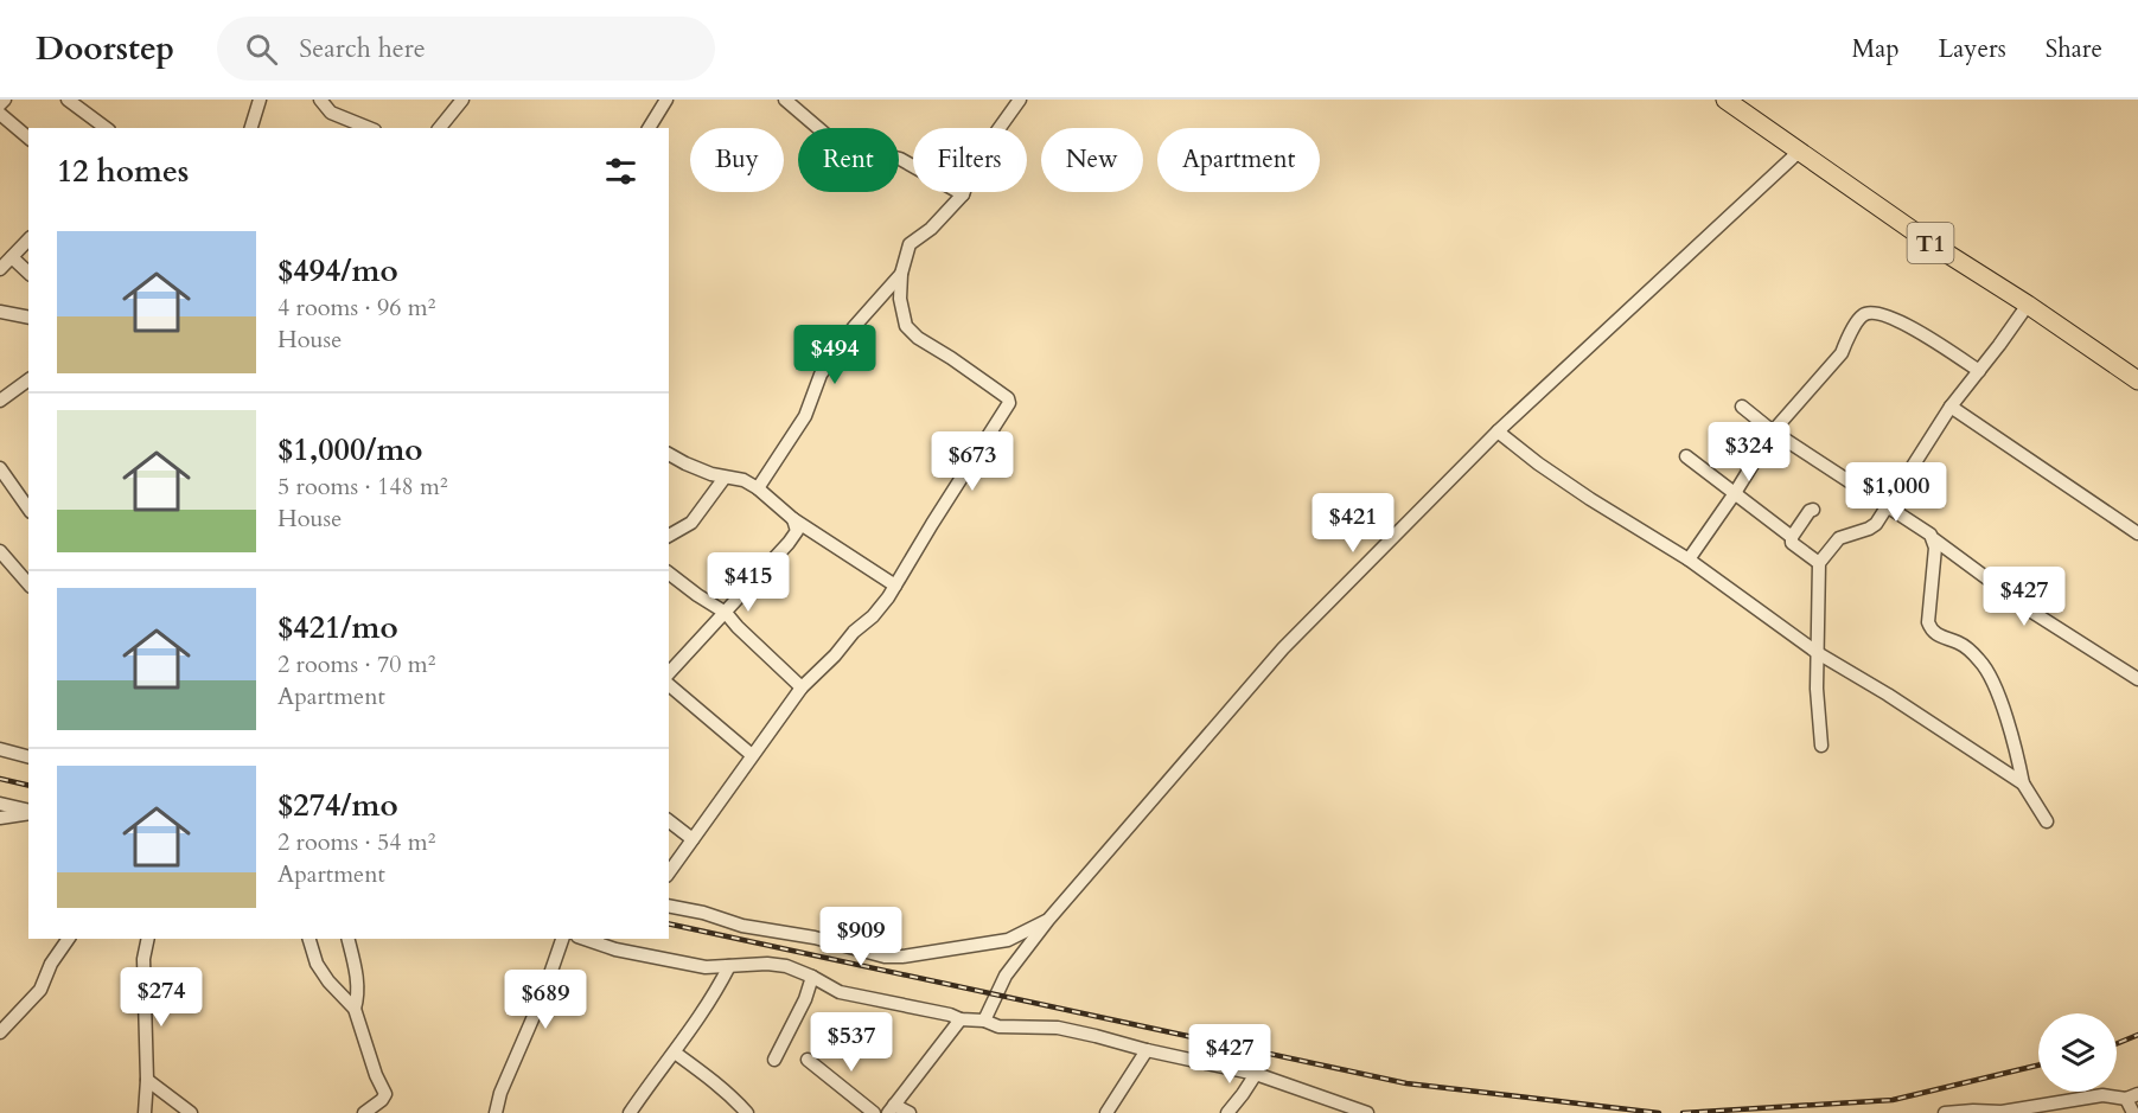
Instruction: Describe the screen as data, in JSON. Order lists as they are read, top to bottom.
{
  "streets": {
    "highway": ["T1"]
  },
  "page": {
    "header": "Doorstep",
    "search": "Search here",
    "nav": ["Map", "Layers", "Share"],
    "chip": [
      "Buy",
      "Rent",
      "Filters",
      "New",
      "Apartment"
    ],
    "heading": "12 homes",
    "list": [
      {
        "name": "$494/mo",
        "note": "4 rooms · 96 m² · House"
      },
      {
        "name": "$1,000/mo",
        "note": "5 rooms · 148 m² · House"
      },
      {
        "name": "$421/mo",
        "note": "2 rooms · 70 m² · Apartment"
      },
      {
        "name": "$274/mo",
        "note": "2 rooms · 54 m² · Apartment"
      }
    ],
    "price": [
      "$494",
      "$324",
      "$673",
      "$1,000",
      "$421",
      "$415",
      "$427",
      "$909",
      "$274",
      "$689",
      "$537",
      "$427"
    ]
  }
}
